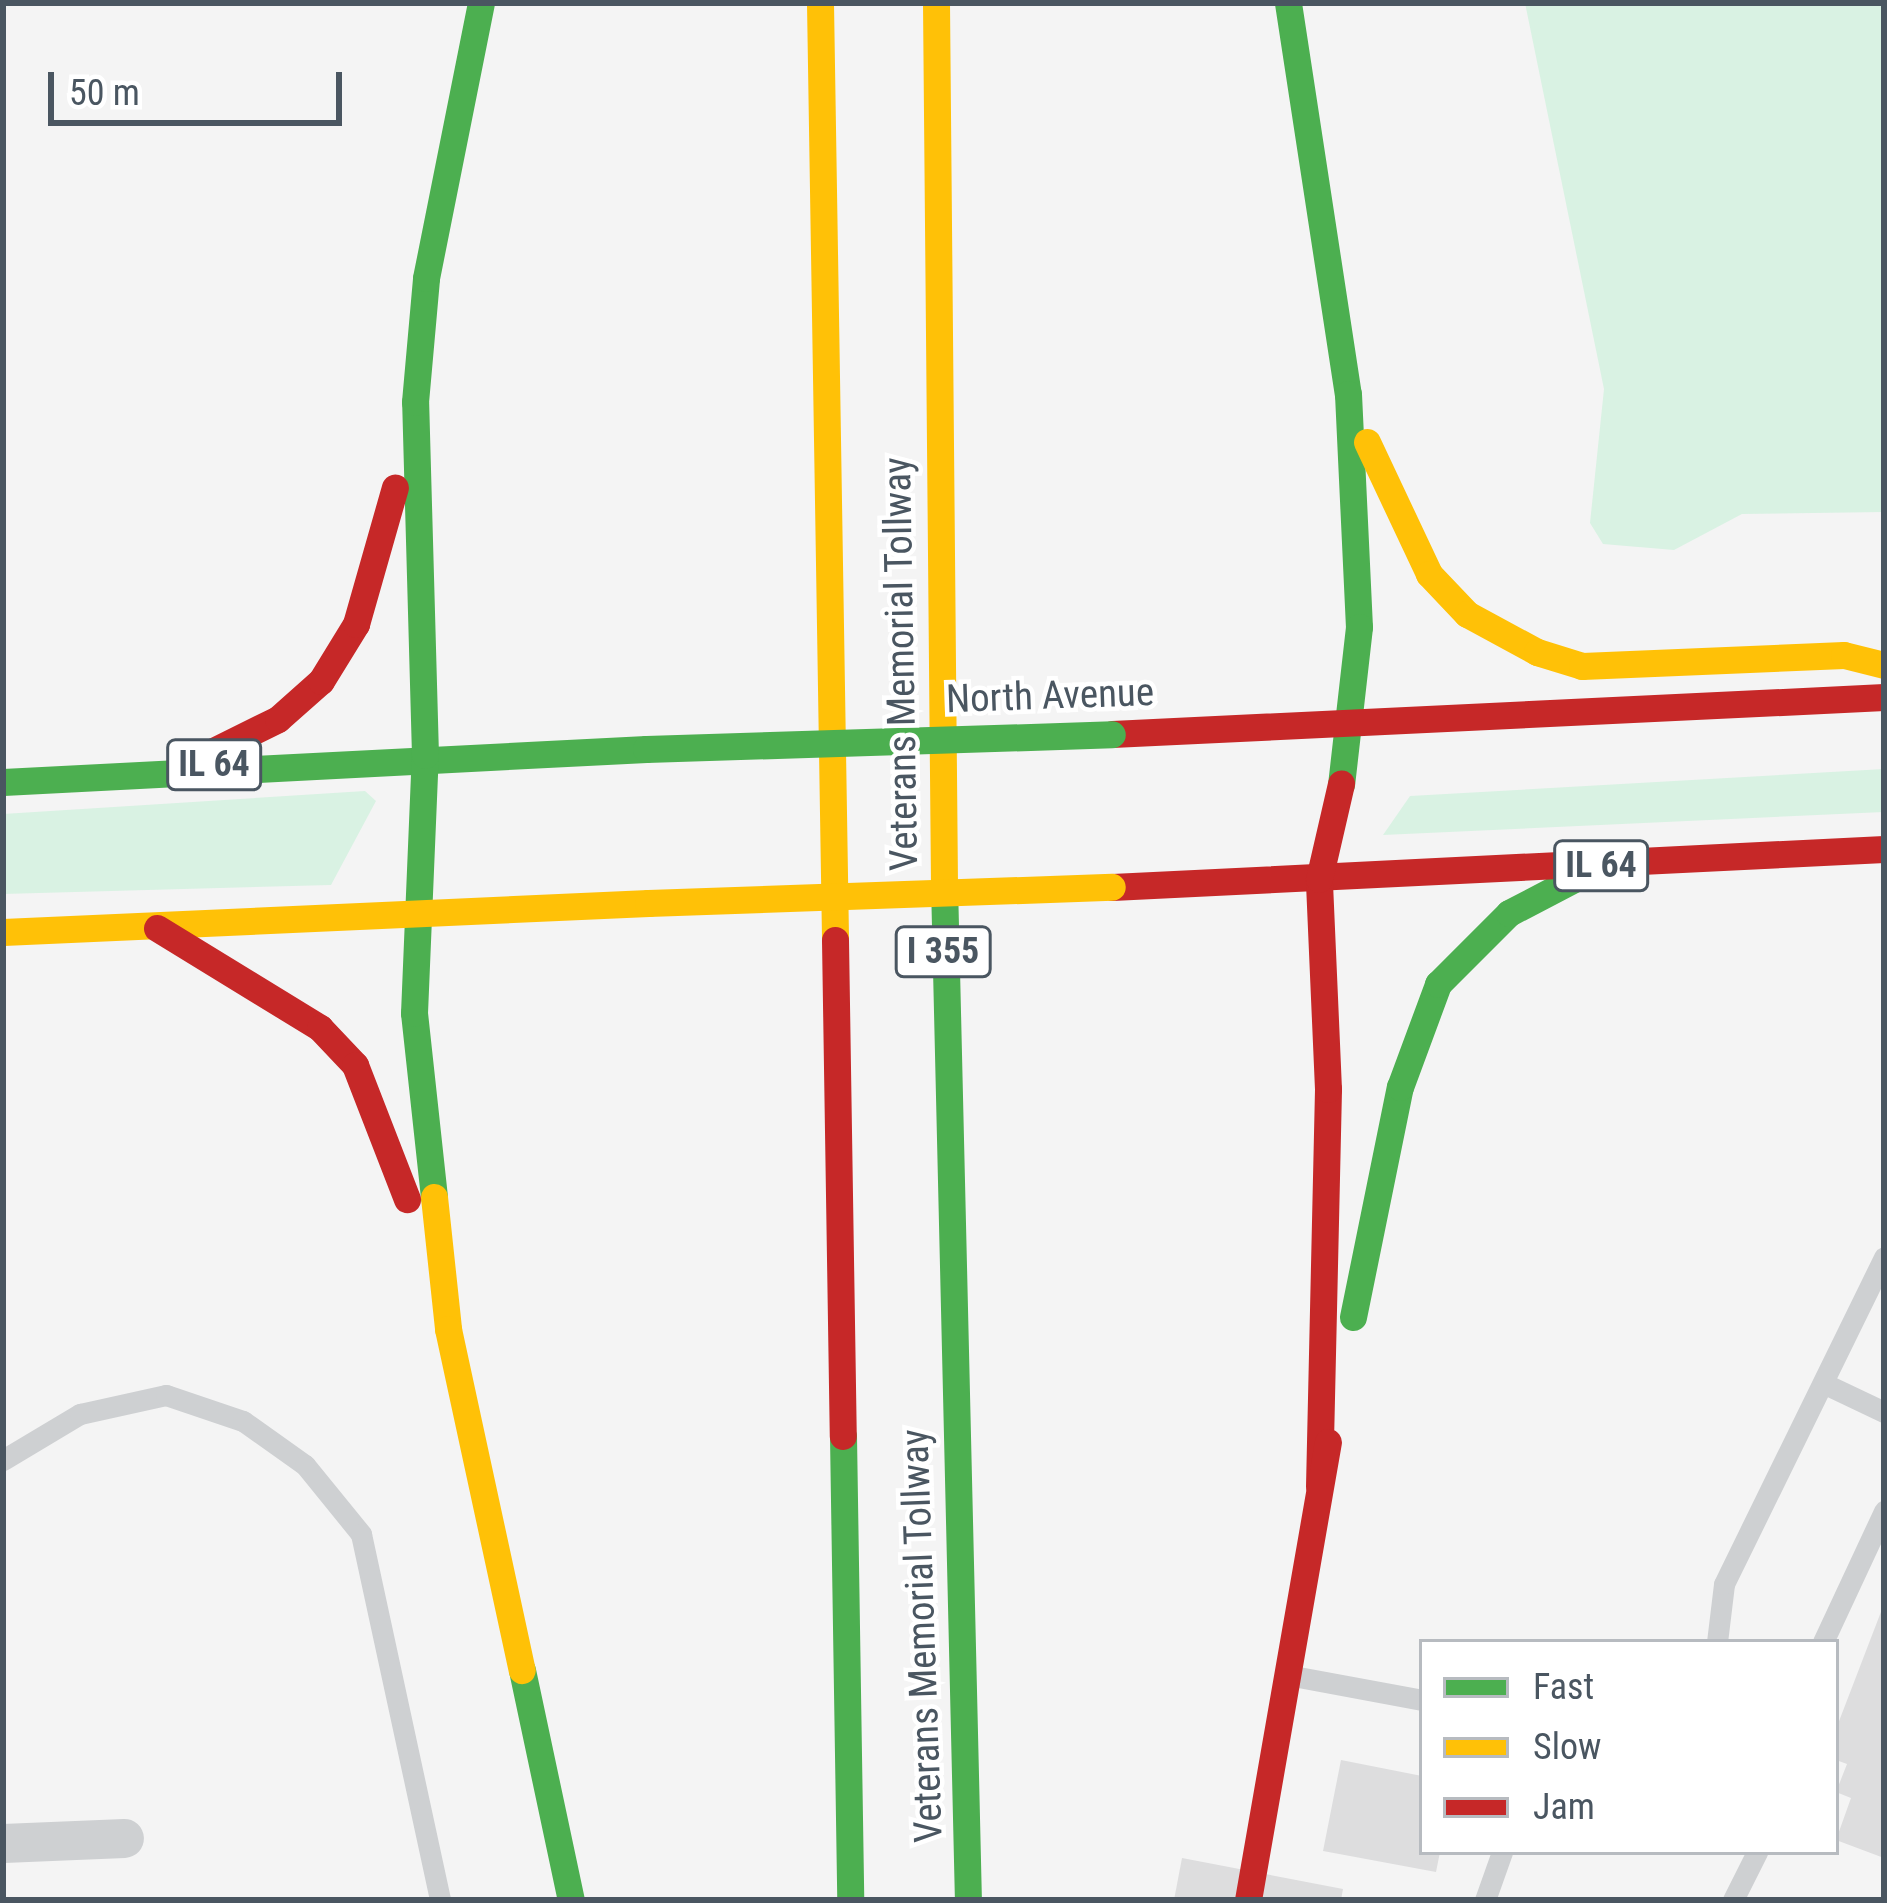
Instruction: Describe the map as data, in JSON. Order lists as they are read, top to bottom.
{
  "streets": {
    "main road": [
      "Veterans Memorial Tollway",
      "North Avenue",
      "IL 64",
      "I 355"
    ]
  },
  "legend": ["Fast", "Slow", "Jam"],
  "scale_bar": "50 m"
}
